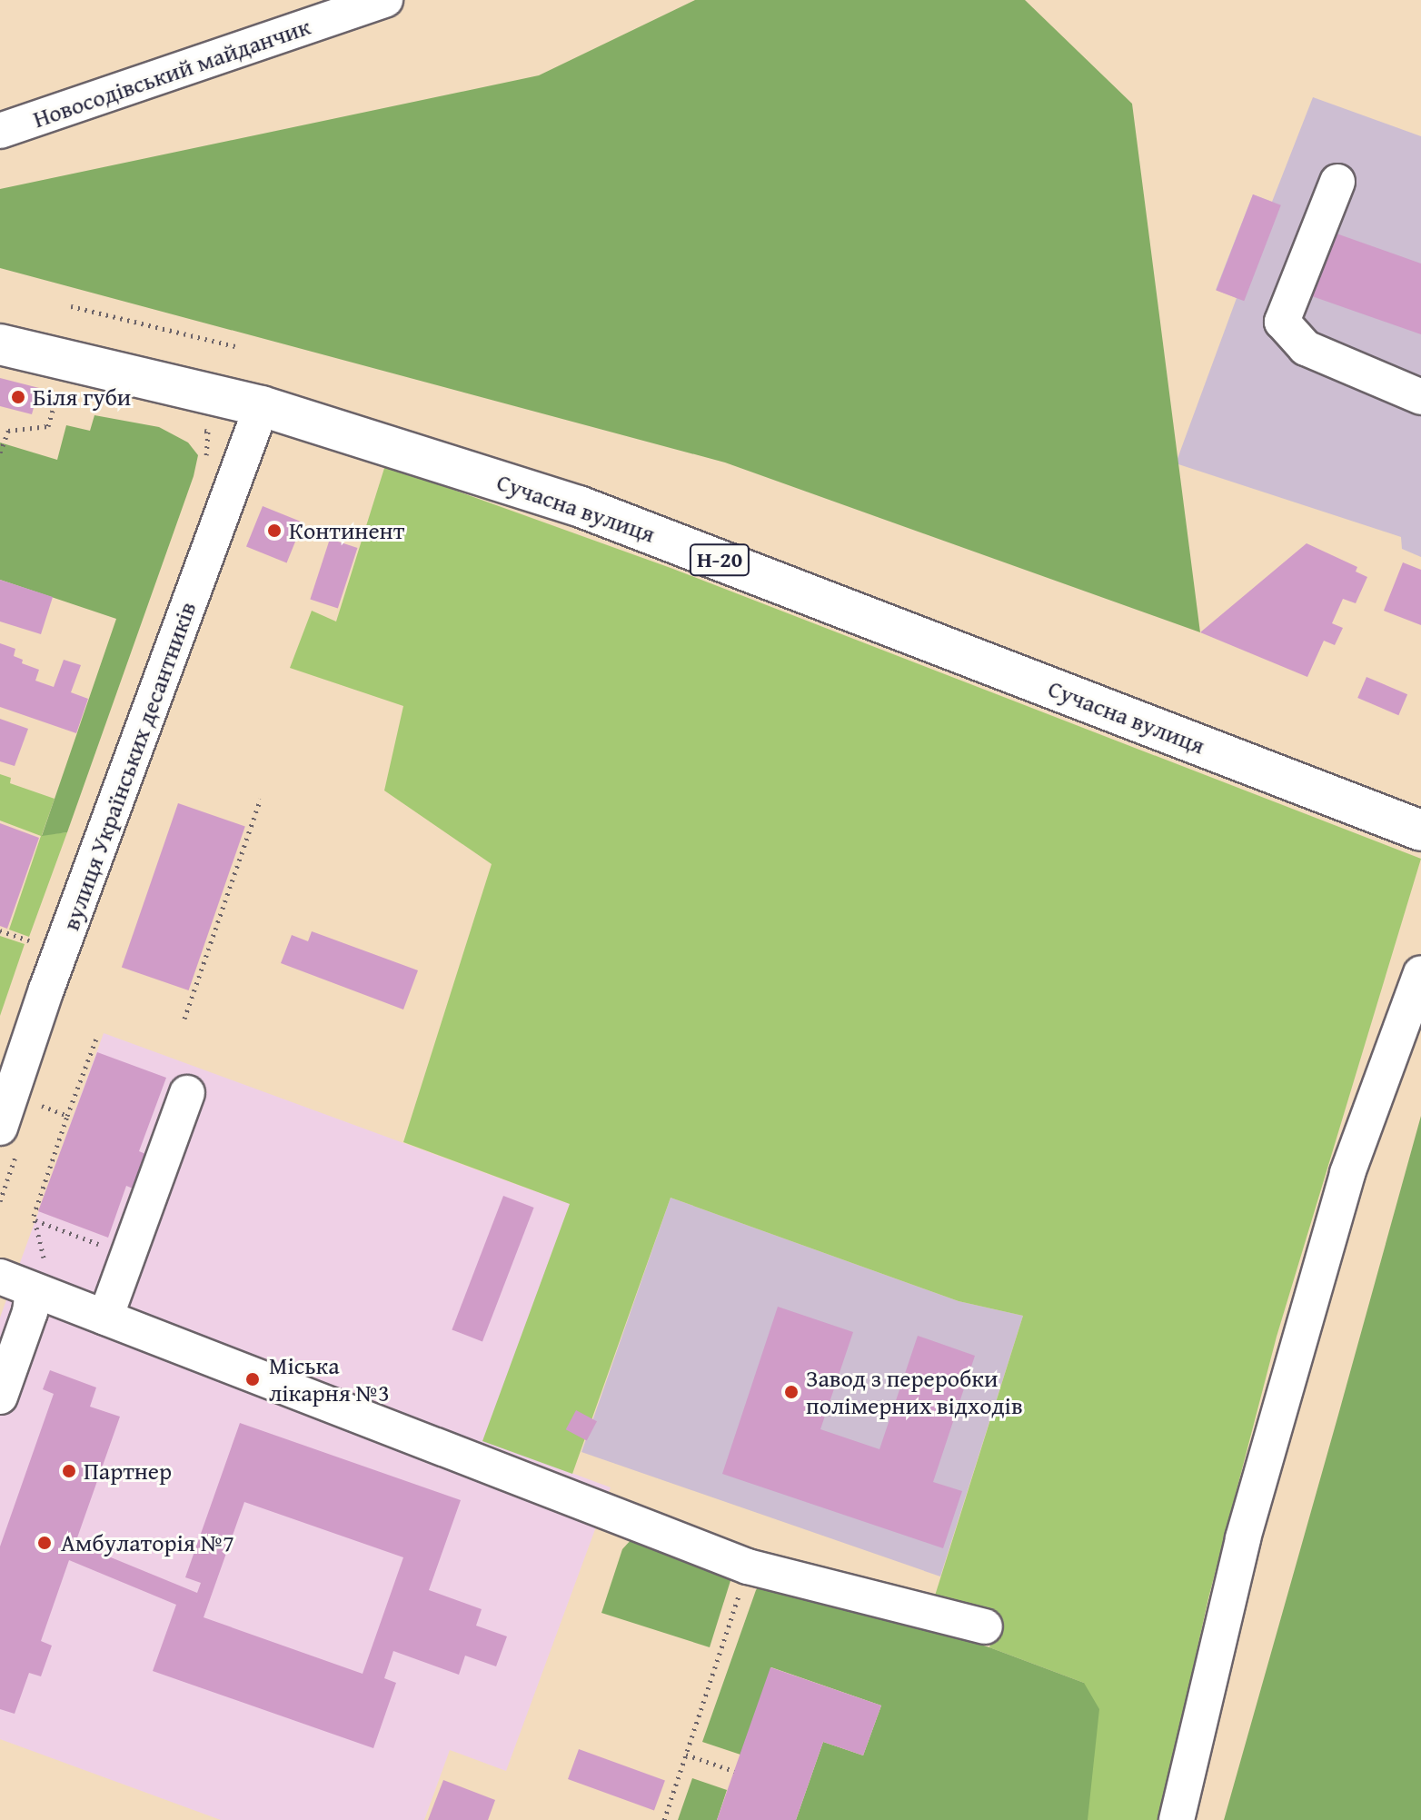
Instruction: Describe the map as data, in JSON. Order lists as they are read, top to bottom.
{
  "streets": {
    "main road": ["Сучасна вулиця", "Н-20"],
    "street": ["Новосодівський майданчик", "вулиця Українських десантників"]
  },
  "crossings": [
    ["Сучасна вулиця", "вулиця Українських десантників"]
  ],
  "places": [
    "Біля губи",
    "Континент",
    "Міська лікарня №3",
    "Завод з переробки полімерних відходів",
    "Партнер",
    "Амбулаторія №7"
  ]
}
